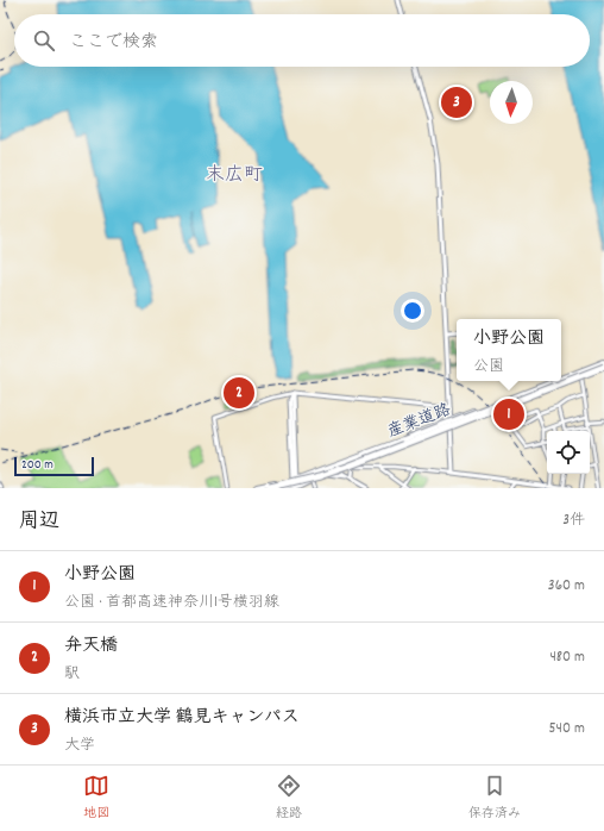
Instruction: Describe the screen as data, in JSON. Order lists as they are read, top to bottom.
{
  "streets": {
    "main road": ["産業道路"]
  },
  "districts": ["末広町"],
  "scale_bar": "200 m",
  "north": "bottom",
  "page": {
    "search": "ここで検索",
    "pins": ["3", "2", "1"],
    "popup": ["小野公園", "公園"],
    "scale": "200 m",
    "heading": ["周辺", "3件"],
    "list": [
      {
        "mark": "1",
        "name": "小野公園",
        "note": "公園 · 首都高速神奈川1号横羽線",
        "value": "360 m"
      },
      {
        "mark": "2",
        "name": "弁天橋",
        "note": "駅",
        "value": "480 m"
      },
      {
        "mark": "3",
        "name": "横浜市立大学 鶴見キャンパス",
        "note": "大学",
        "value": "540 m"
      }
    ],
    "nav": ["地図", "経路", "保存済み"]
  }
}
